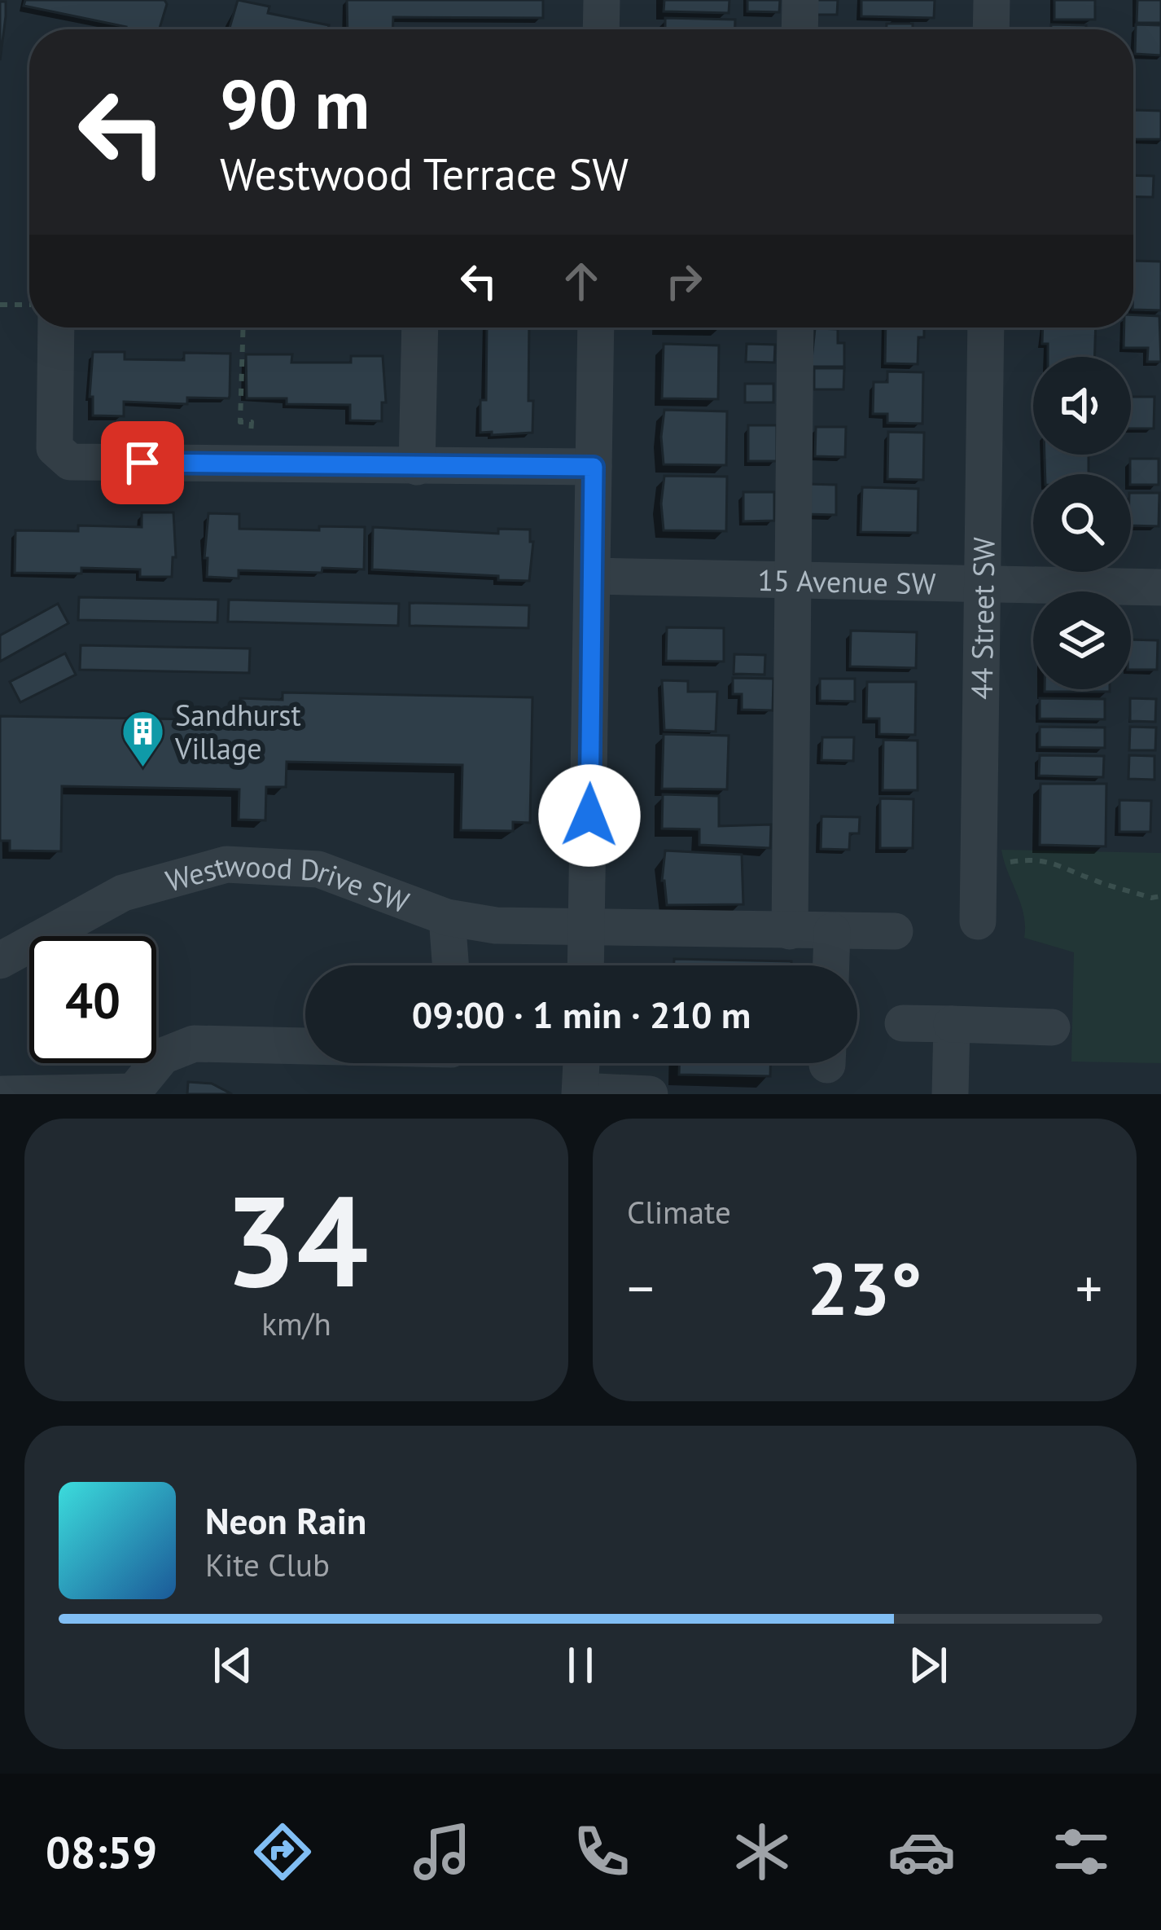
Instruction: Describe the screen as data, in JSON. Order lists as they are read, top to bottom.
{
  "streets": {
    "street": ["15 Avenue SW", "44 Street SW", "Westwood Drive SW"]
  },
  "crossings": [
    ["15 Avenue SW", "44 Street SW"]
  ],
  "places": {
    "building": ["Sandhurst Village"]
  },
  "page": {
    "turn": ["90 m", "Westwood Terrace SW"],
    "limit": "40",
    "trip": "09:00 · 1 min · 210 m",
    "tile": [
      ["34", "km/h"],
      "Climate"
    ],
    "heat": ["−", "23°", "+"],
    "song": ["Neon Rain", "Kite Club"],
    "tabs": "08:59"
  }
}
